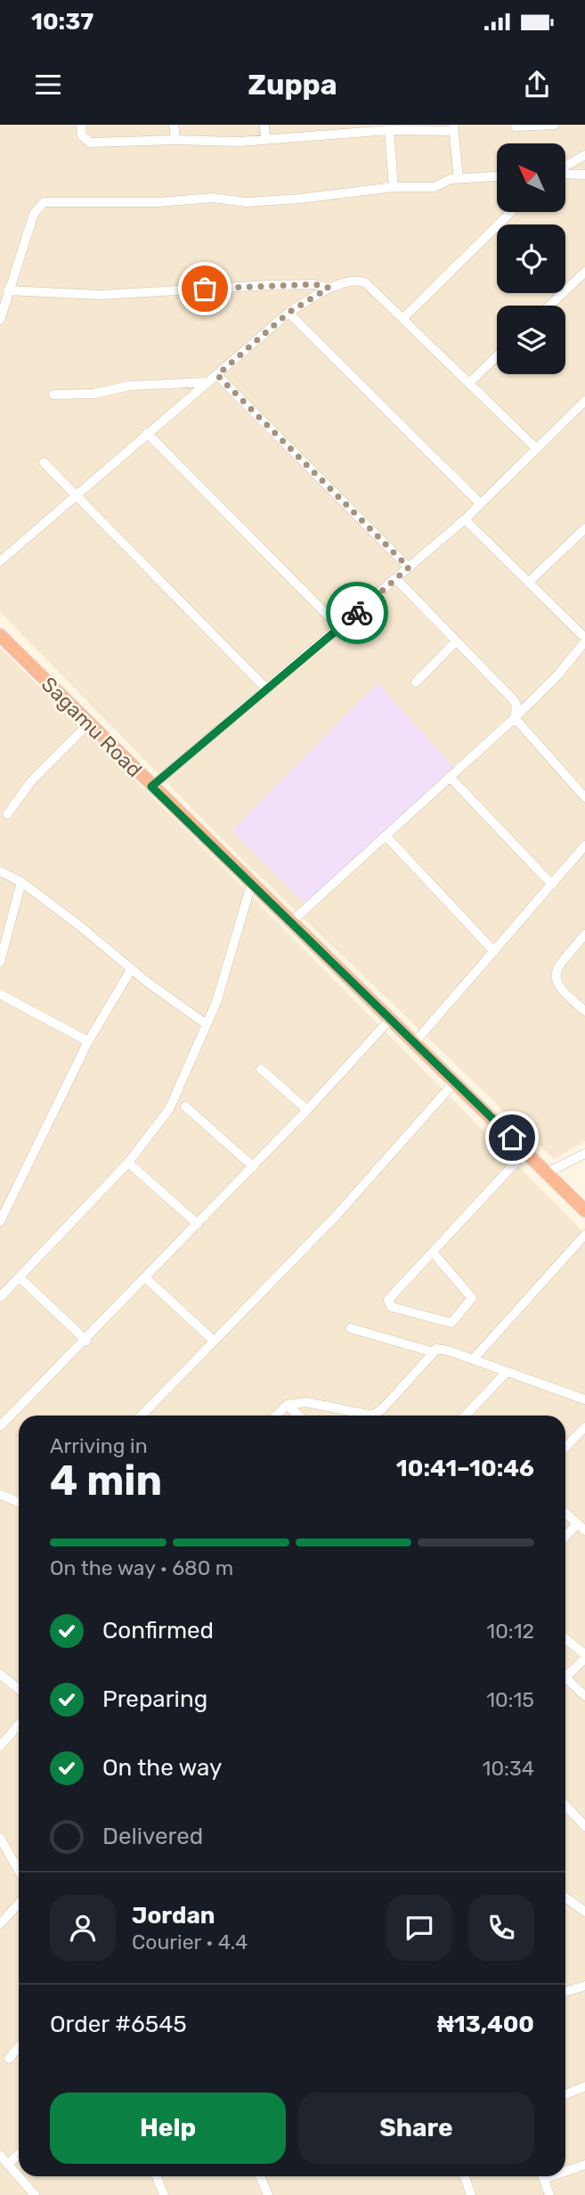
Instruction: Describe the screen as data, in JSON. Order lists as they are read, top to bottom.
{
  "streets": {
    "highway": ["Sagamu Road"]
  },
  "north": "top left",
  "page": {
    "status": "10:37",
    "header": "Zuppa",
    "heading": ["4 min", "Arriving in", "10:41–10:46"],
    "panel": [
      "Jordan",
      "Courier · 4.4",
      "Order #6545",
      "₦13,400"
    ],
    "bar": "On the way · 680 m",
    "list": [
      ["Confirmed", "10:12"],
      ["Preparing", "10:15"],
      ["On the way", "10:34"],
      "Delivered"
    ],
    "buttons": ["Help", "Share"]
  }
}
